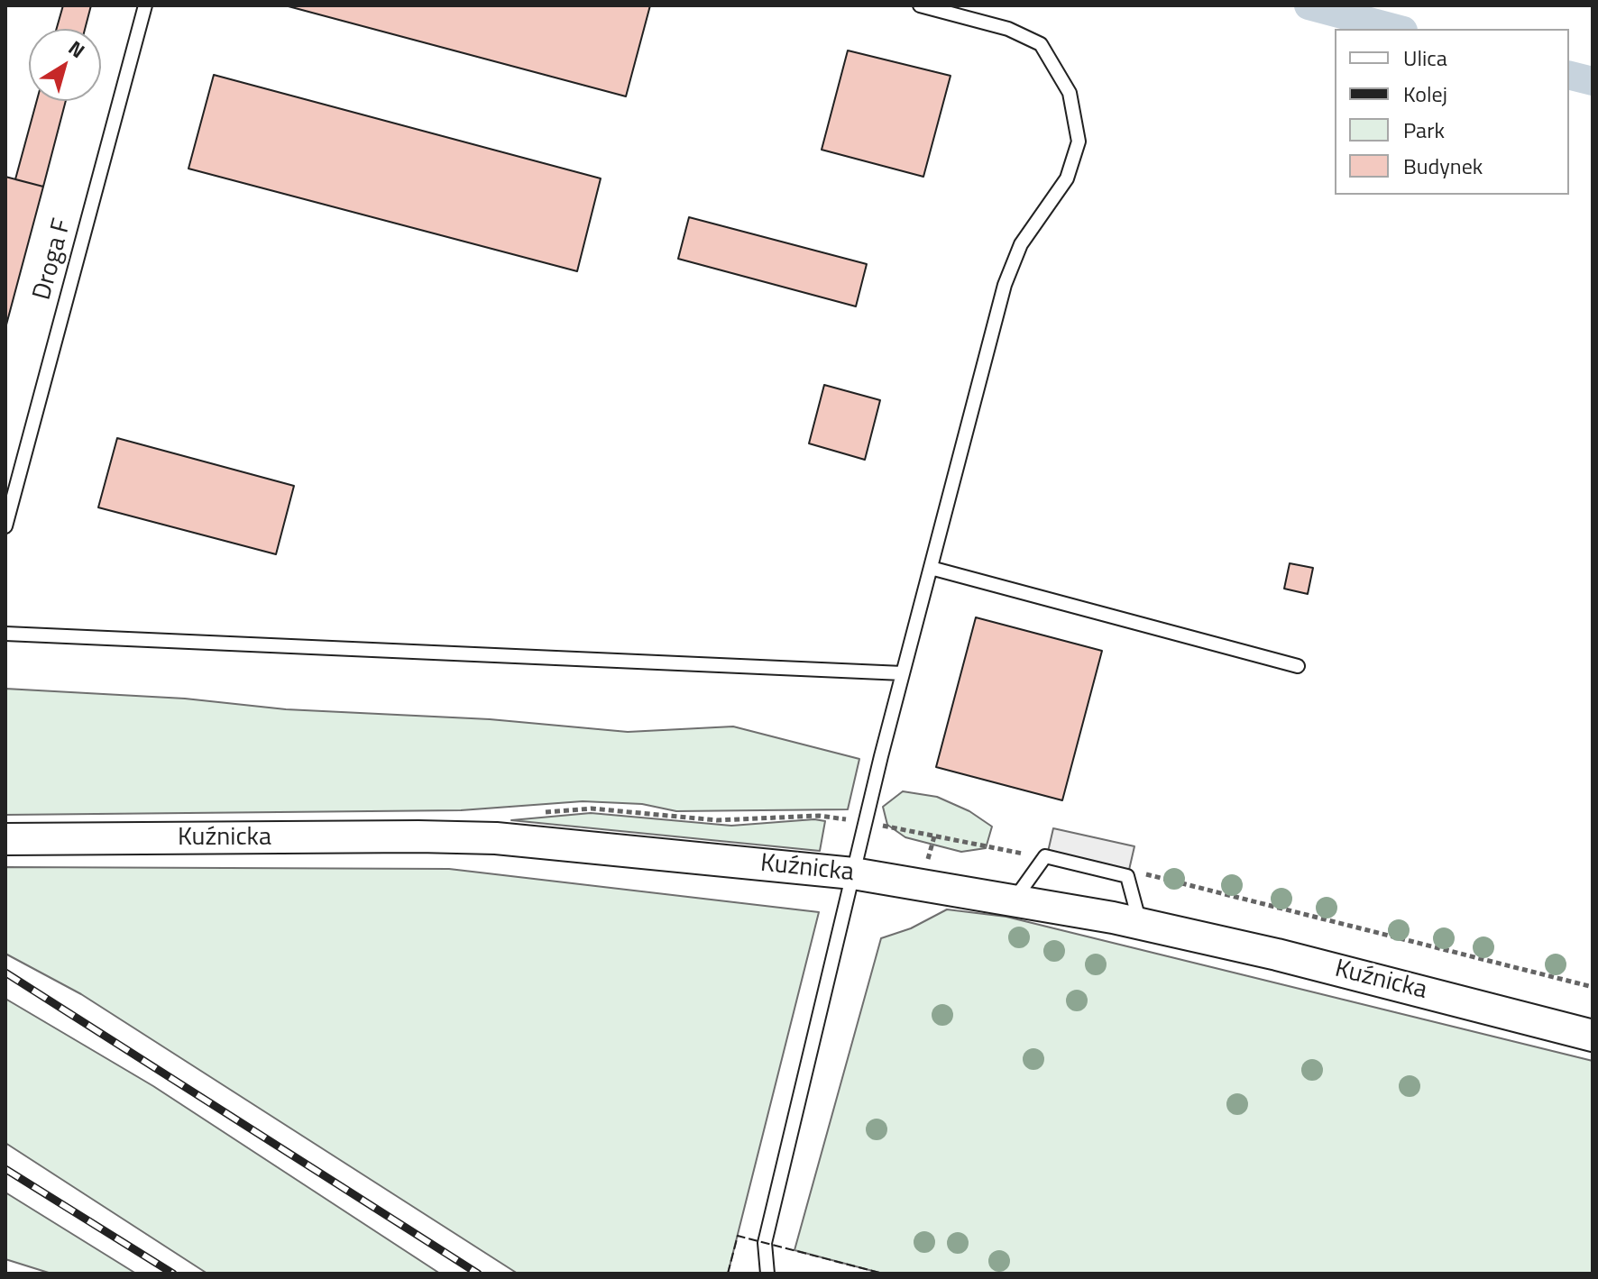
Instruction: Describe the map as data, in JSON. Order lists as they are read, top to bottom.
{
  "streets": {
    "street": ["Kuźnicka"],
    "lane": ["Droga F"]
  },
  "legend": [
    "Ulica",
    "Kolej",
    "Park",
    "Budynek"
  ],
  "north": "top right"
}
